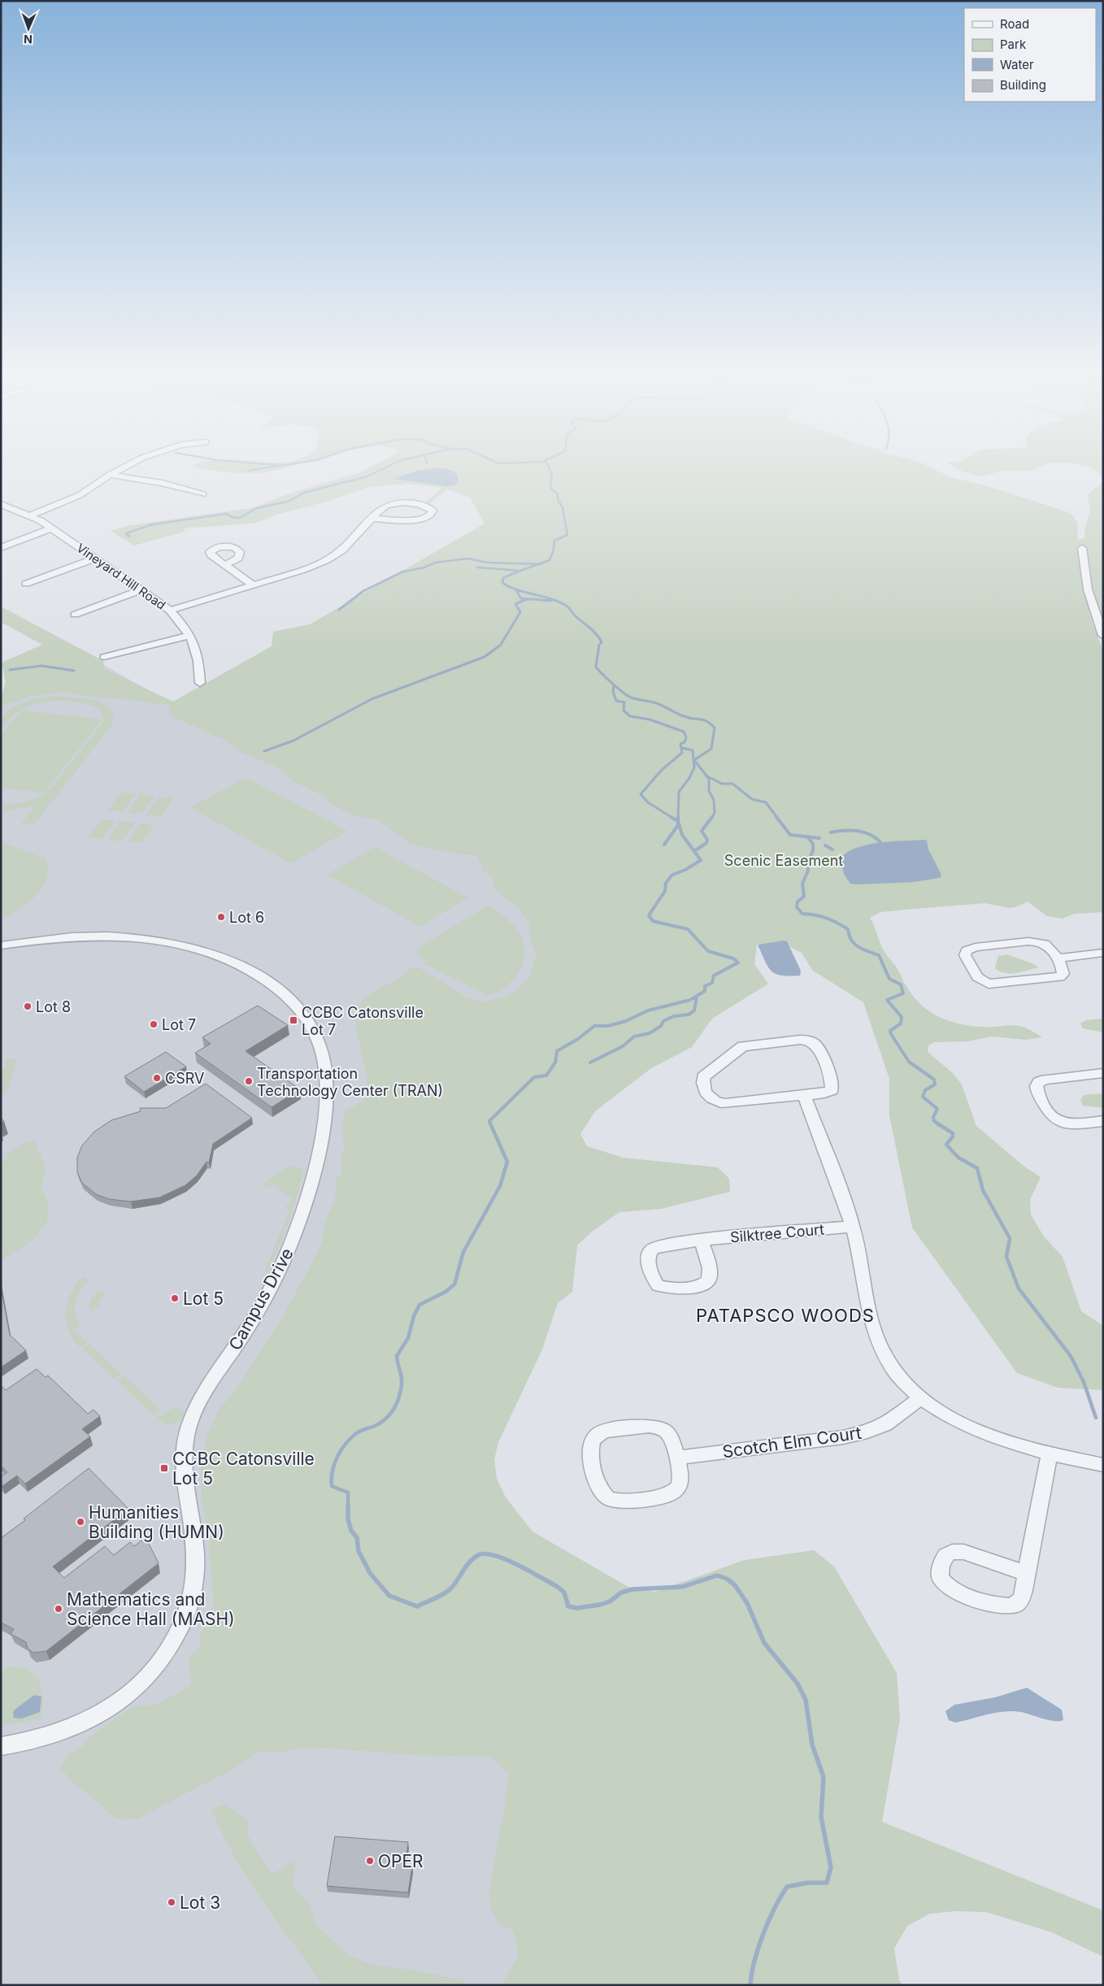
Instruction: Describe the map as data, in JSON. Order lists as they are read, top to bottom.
{
  "streets": {
    "street": [
      "Vineyard Hill Road",
      "Silktree Court",
      "Campus Drive",
      "Scotch Elm Court"
    ]
  },
  "districts": ["PATAPSCO WOODS"],
  "parks": ["Scenic Easement"],
  "places": {
    "other": [
      "Lot 6",
      "Lot 8",
      "Lot 7",
      "CSRV",
      "Transportation Technology Center (TRAN)",
      "Lot 5",
      "Humanities Building (HUMN)",
      "Mathematics and Science Hall (MASH)",
      "OPER",
      "Lot 3"
    ],
    "transit": ["CCBC Catonsville Lot 7", "CCBC Catonsville Lot 5"]
  },
  "legend": [
    "Road",
    "Park",
    "Water",
    "Building"
  ],
  "north": "bottom"
}
